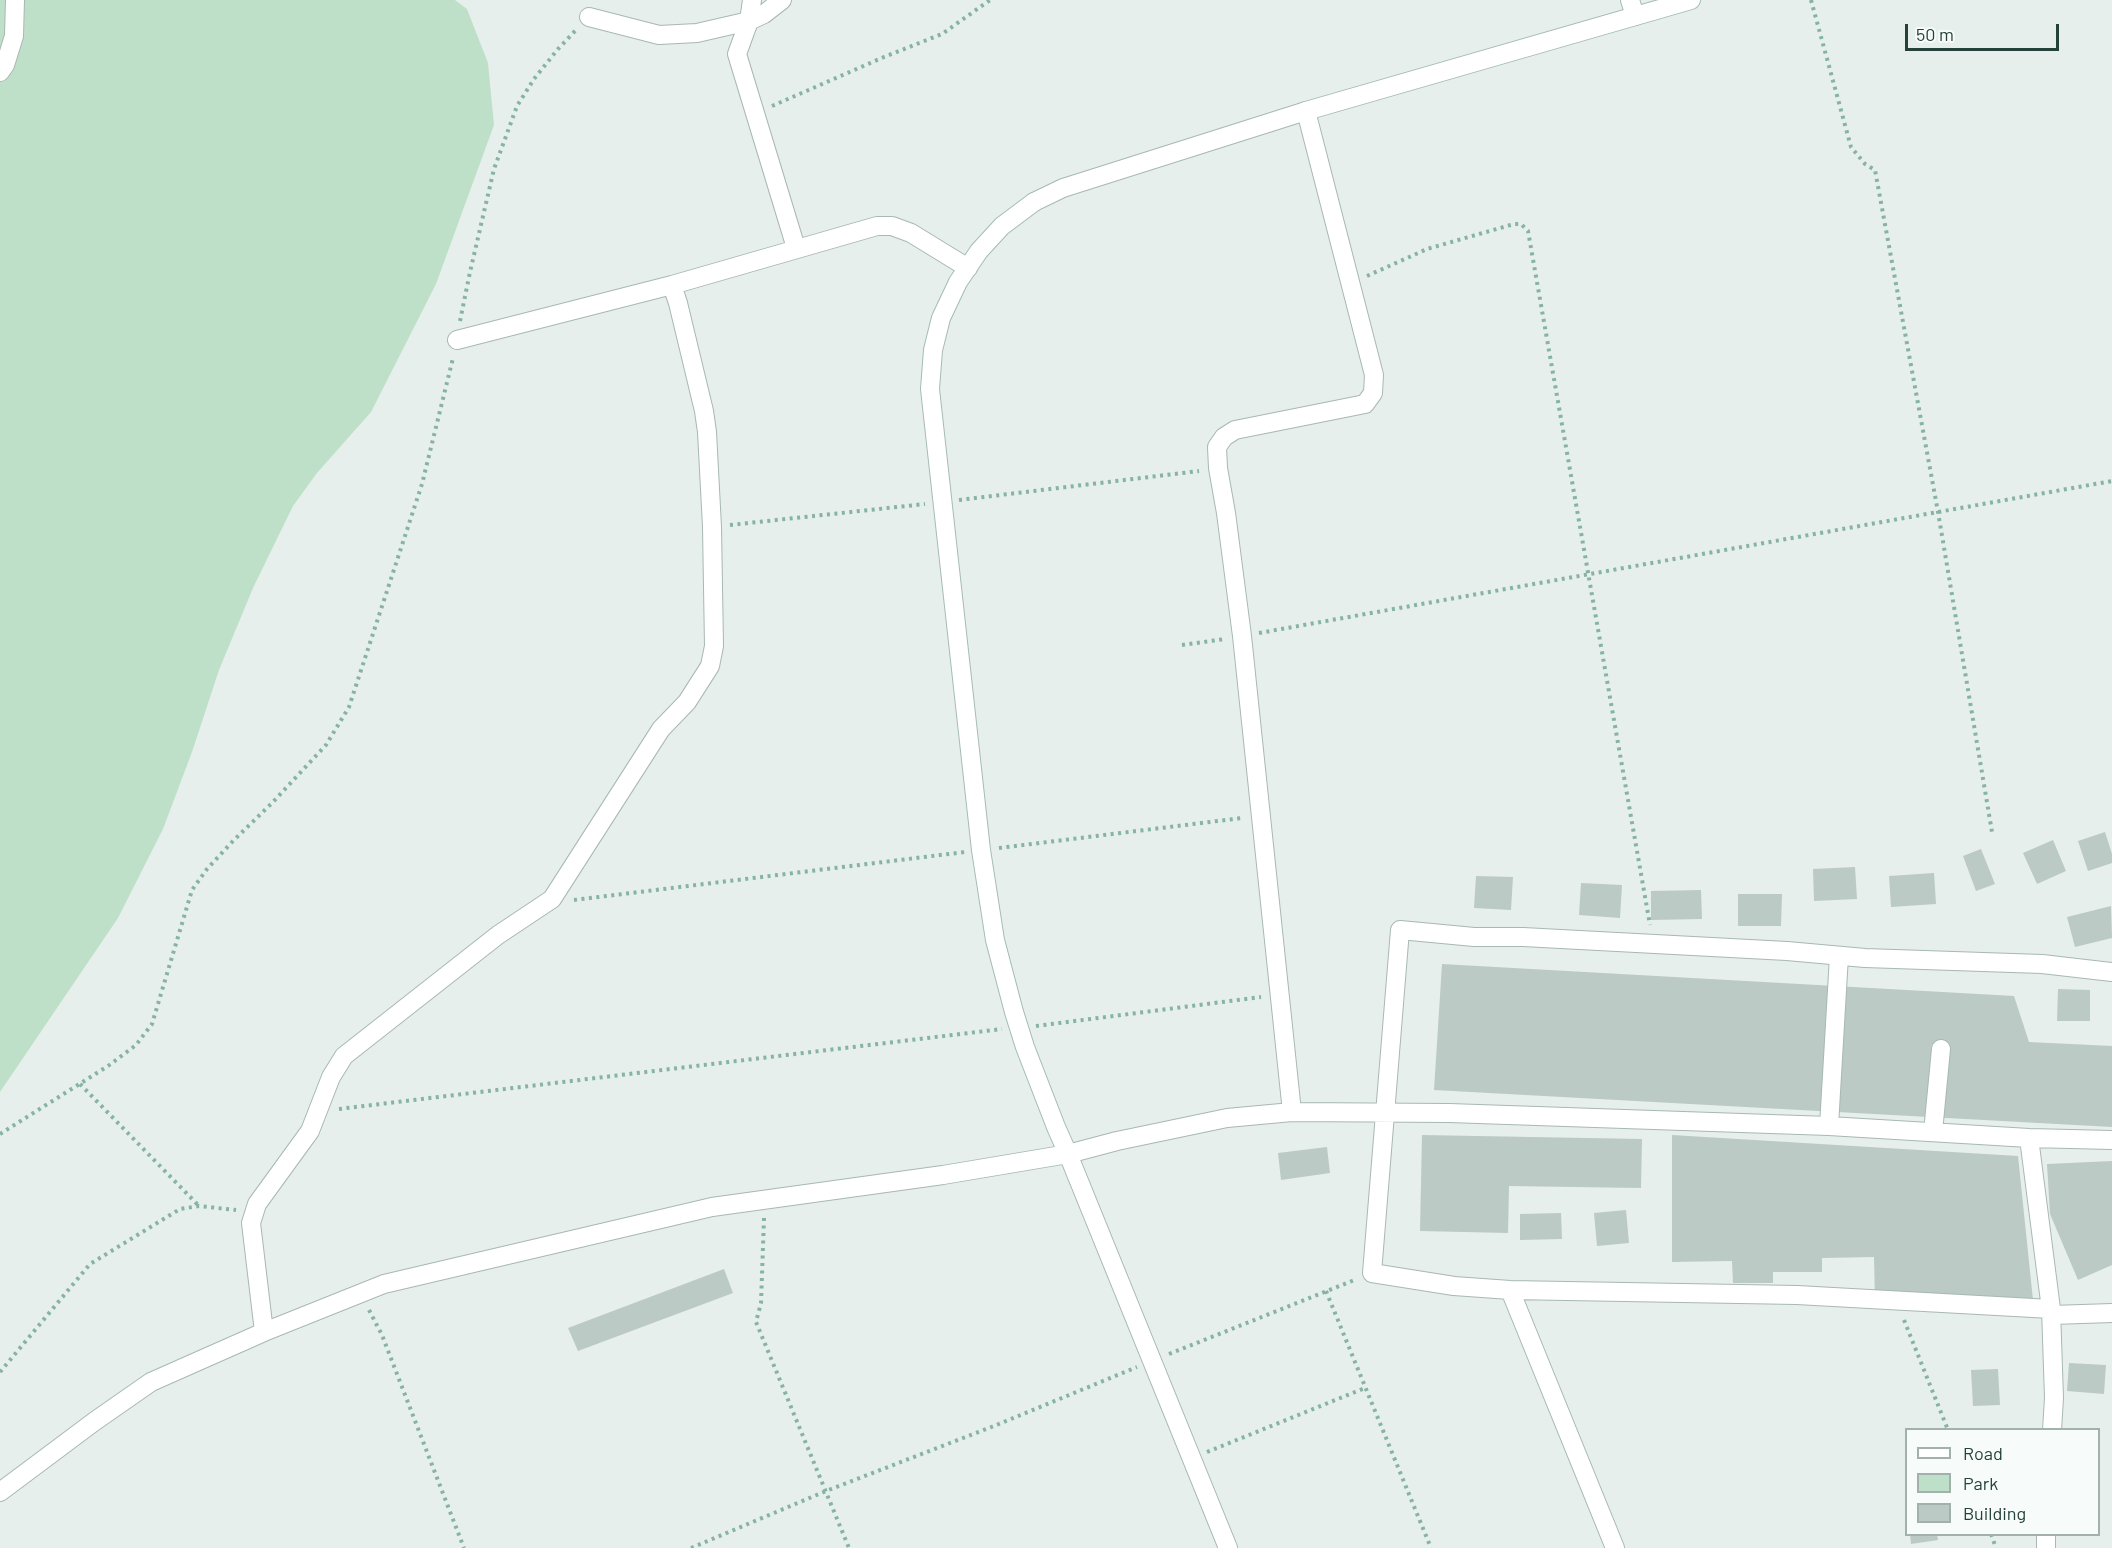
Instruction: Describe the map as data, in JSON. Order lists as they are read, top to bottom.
{
  "legend": ["Road", "Park", "Building"],
  "scale_bar": "50 m"
}
